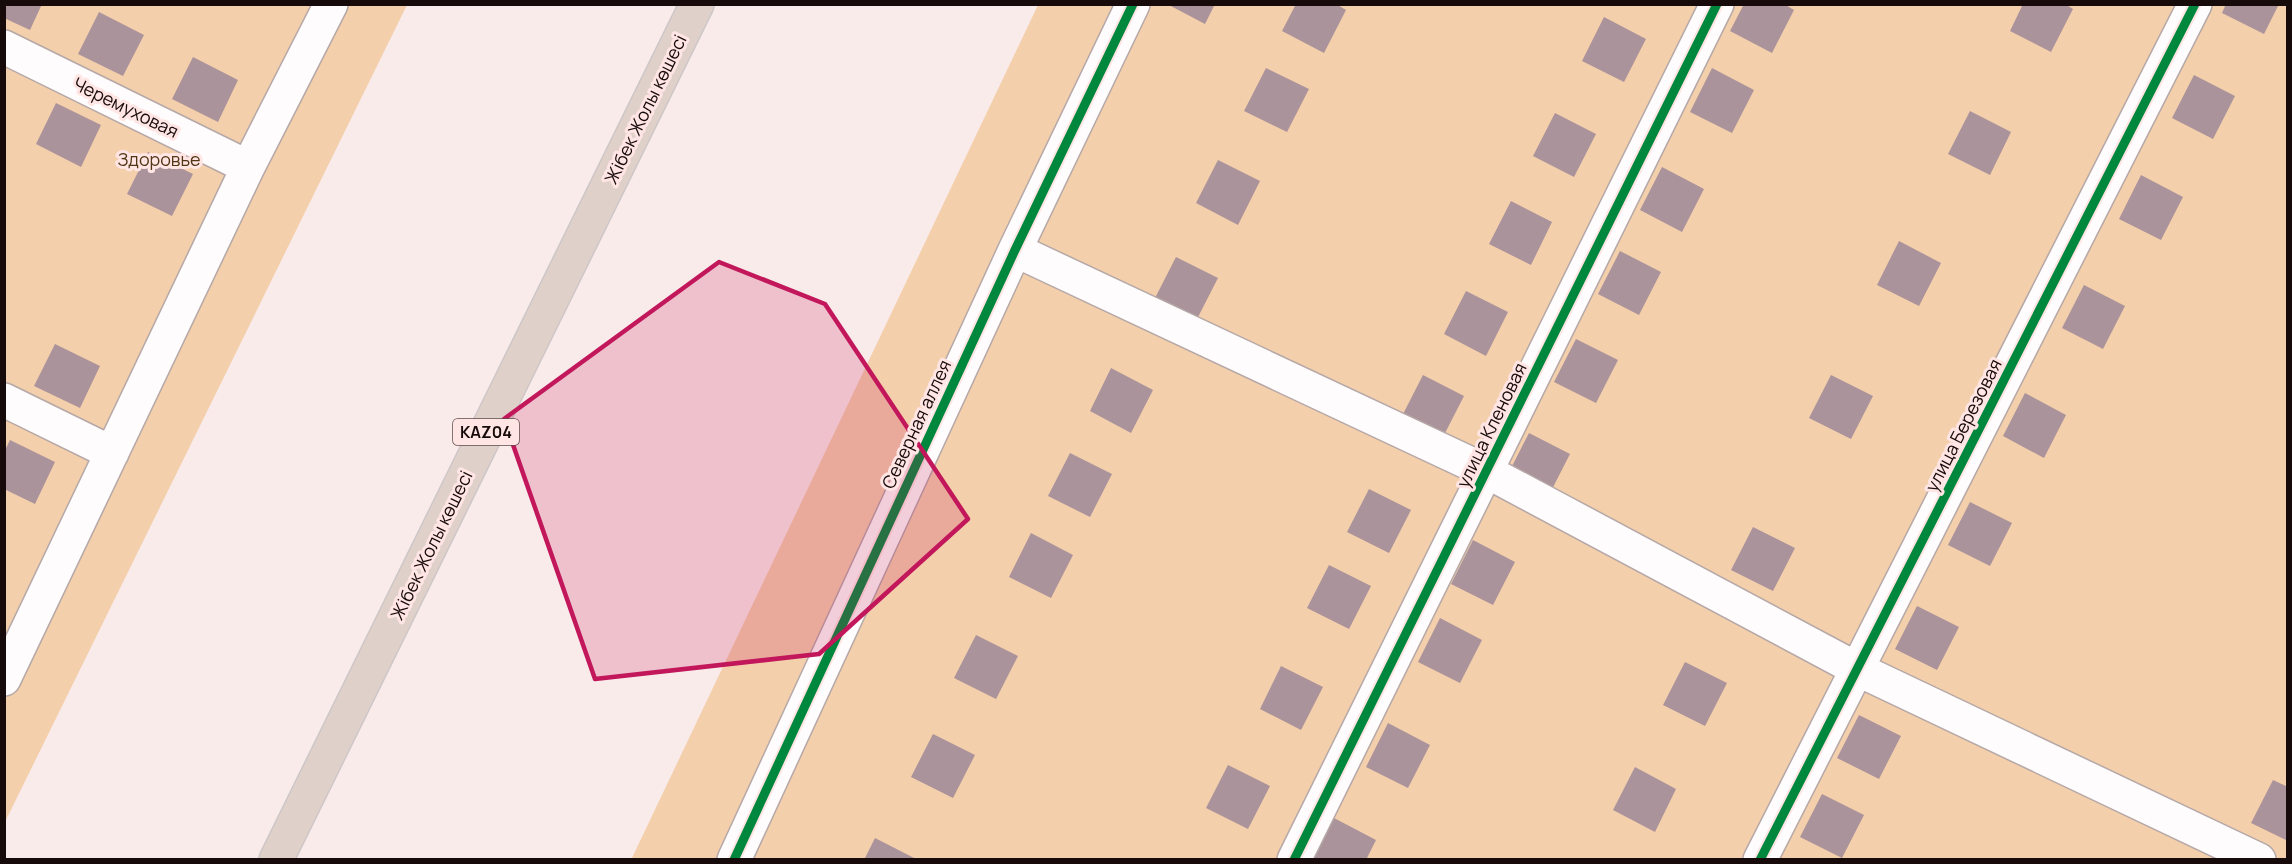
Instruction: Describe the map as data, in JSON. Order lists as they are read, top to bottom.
{
  "streets": {
    "highway": ["Жібек Жолы көшесі", "KАZ04"],
    "street": [
      "Черемуховая",
      "Северная аллея",
      "улица Кленовая",
      "улица Березовая"
    ]
  },
  "parks": ["Здоровье"]
}
